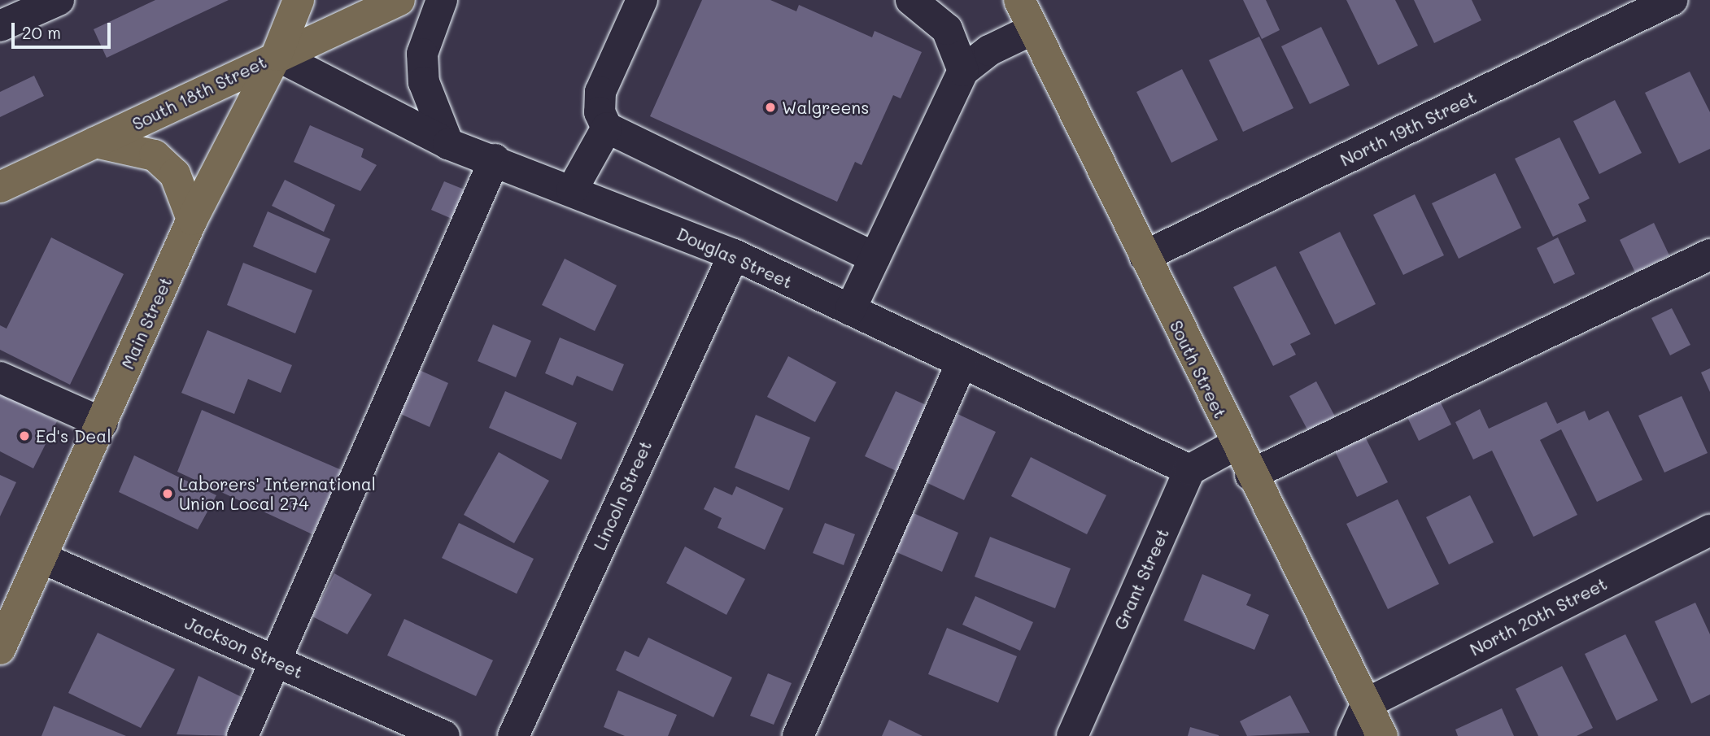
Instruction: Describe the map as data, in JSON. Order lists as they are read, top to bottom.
{
  "streets": {
    "main road": ["South 18th Street", "Main Street", "South Street"],
    "street": [
      "North 19th Street",
      "Douglas Street",
      "Lincoln Street",
      "Grant Street",
      "North 20th Street",
      "Jackson Street"
    ]
  },
  "crossings": [
    ["South 18th Street", "Douglas Street"],
    ["South 18th Street", "Main Street"],
    ["North 19th Street", "South Street"],
    ["Douglas Street", "Main Street"],
    ["Douglas Street", "Lincoln Street"],
    ["Douglas Street", "Grant Street"],
    ["Main Street", "Jackson Street"],
    ["South Street", "North 20th Street"]
  ],
  "places": ["Walgreens", "Ed's Deal", "Laborers' International Union Local 274"],
  "scale_bar": "20 m"
}
